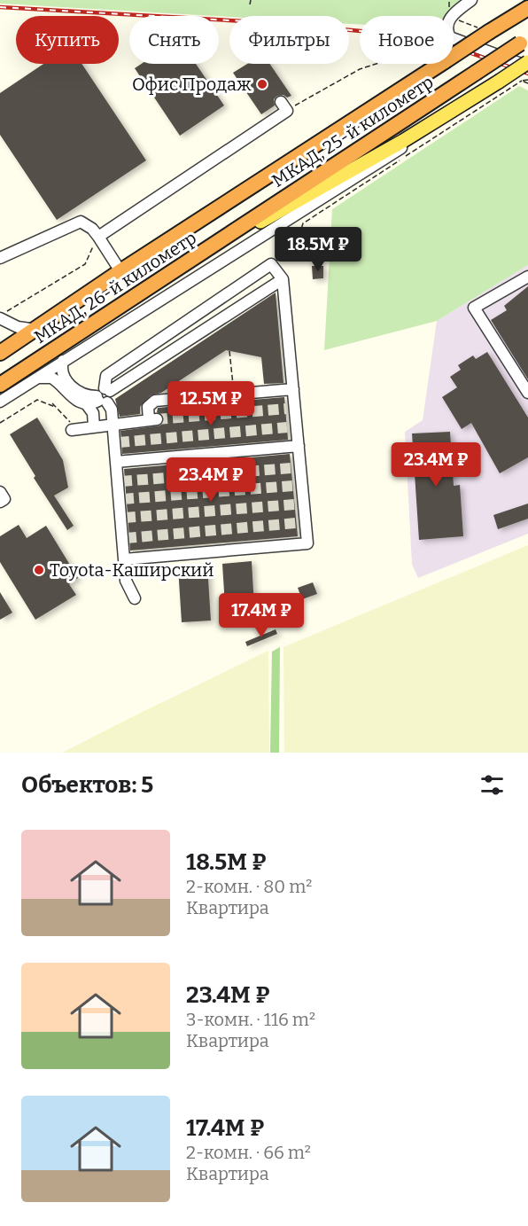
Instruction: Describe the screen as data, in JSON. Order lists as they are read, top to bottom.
{
  "streets": {
    "highway": ["МКАД, 25-й километр", "МКАД, 26-й километр"]
  },
  "crossings": [
    ["МКАД, 25-й километр", "МКАД, 26-й километр"]
  ],
  "places": ["Офис Продаж", "Toyota-Каширский"],
  "page": {
    "chip": [
      "Купить",
      "Снять",
      "Фильтры",
      "Новое"
    ],
    "price": [
      "18.5M ₽",
      "12.5M ₽",
      "23.4M ₽",
      "23.4M ₽",
      "17.4M ₽"
    ],
    "heading": "Объектов: 5",
    "list": [
      {
        "name": "18.5M ₽",
        "note": "2-комн. · 80 m² · Квартира"
      },
      {
        "name": "23.4M ₽",
        "note": "3-комн. · 116 m² · Квартира"
      },
      {
        "name": "17.4M ₽",
        "note": "2-комн. · 66 m² · Квартира"
      }
    ]
  }
}
